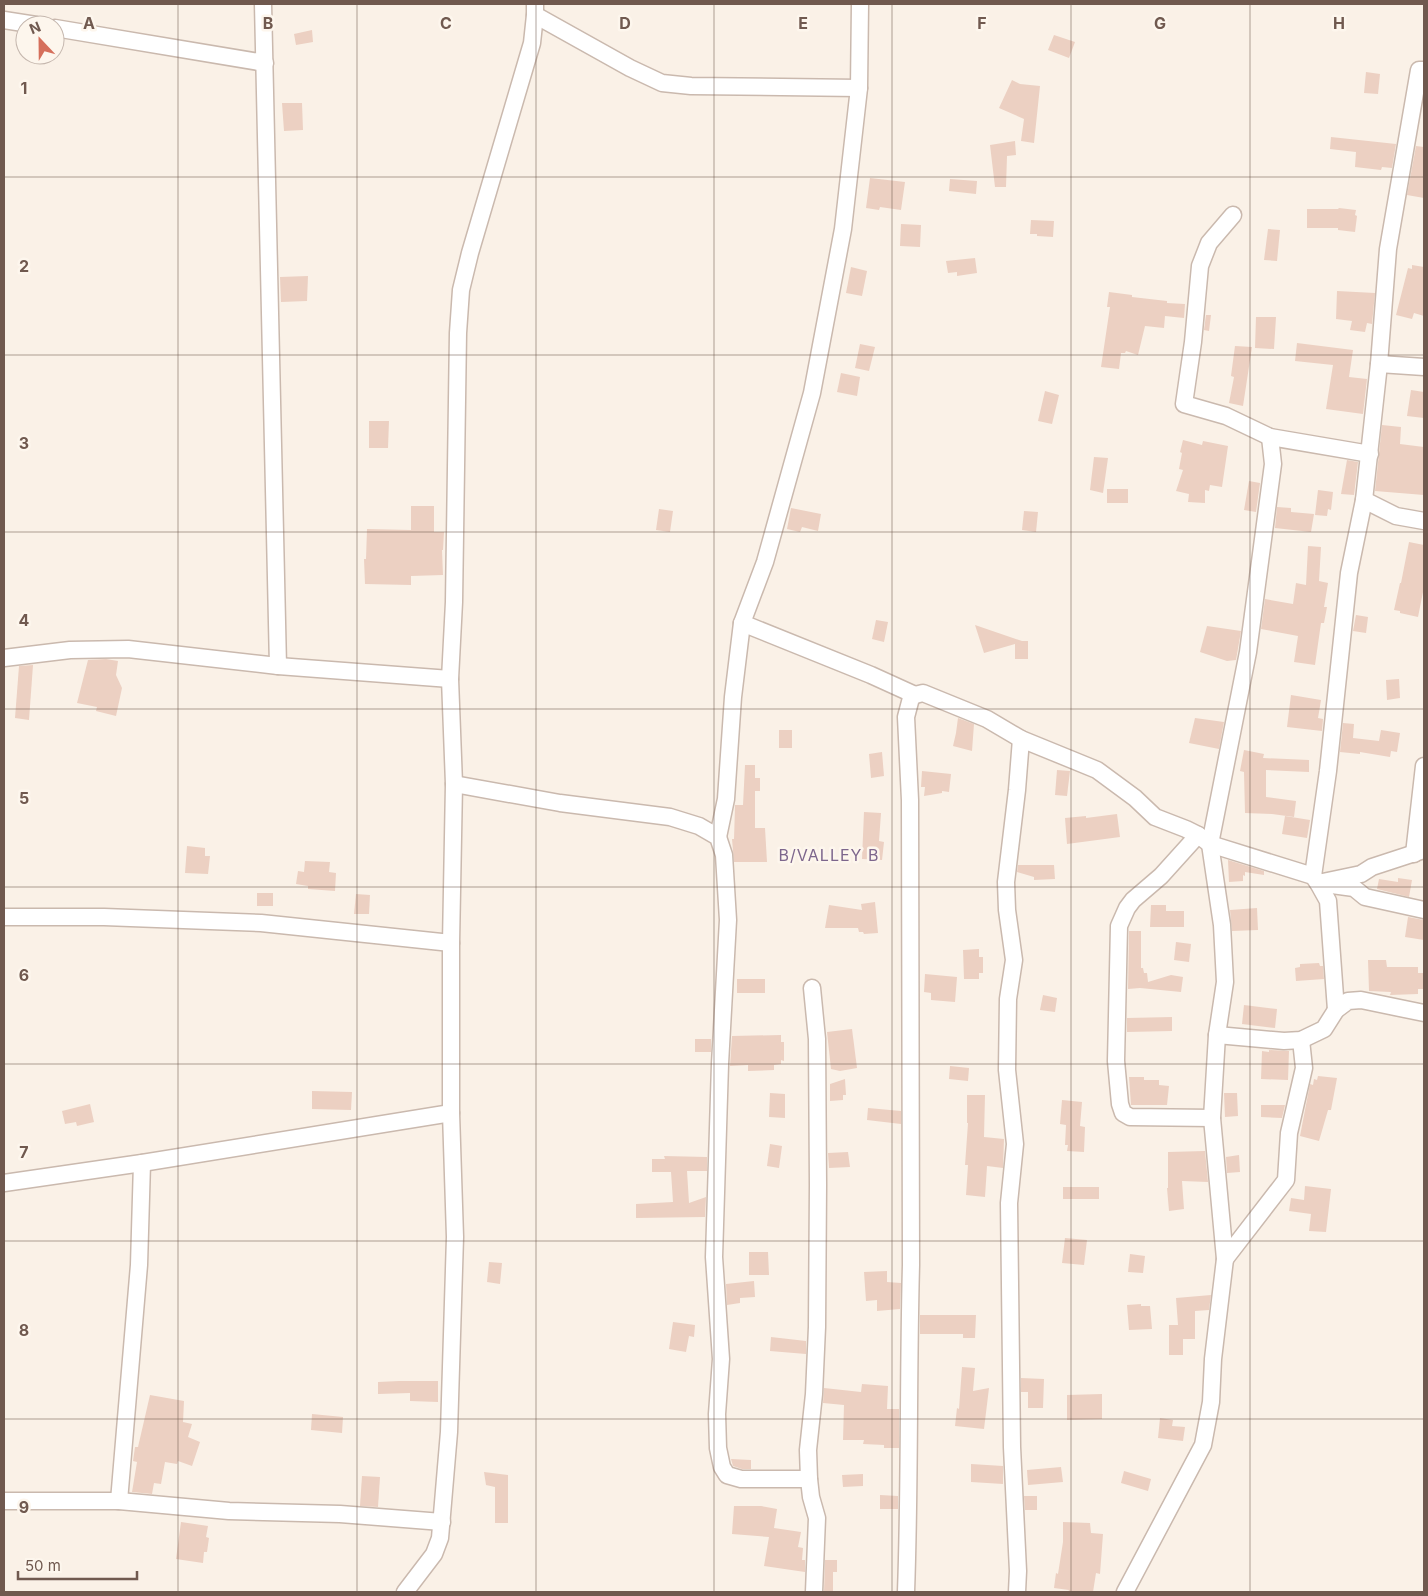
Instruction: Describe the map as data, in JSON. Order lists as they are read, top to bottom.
{
  "districts": ["B/VALLEY B"],
  "scale_bar": "50 m",
  "north": "top",
  "grid": {
    "columns": [
      "A",
      "B",
      "C",
      "D",
      "E",
      "F",
      "G",
      "H"
    ],
    "rows": [
      "1",
      "2",
      "3",
      "4",
      "5",
      "6",
      "7",
      "8",
      "9"
    ]
  }
}
